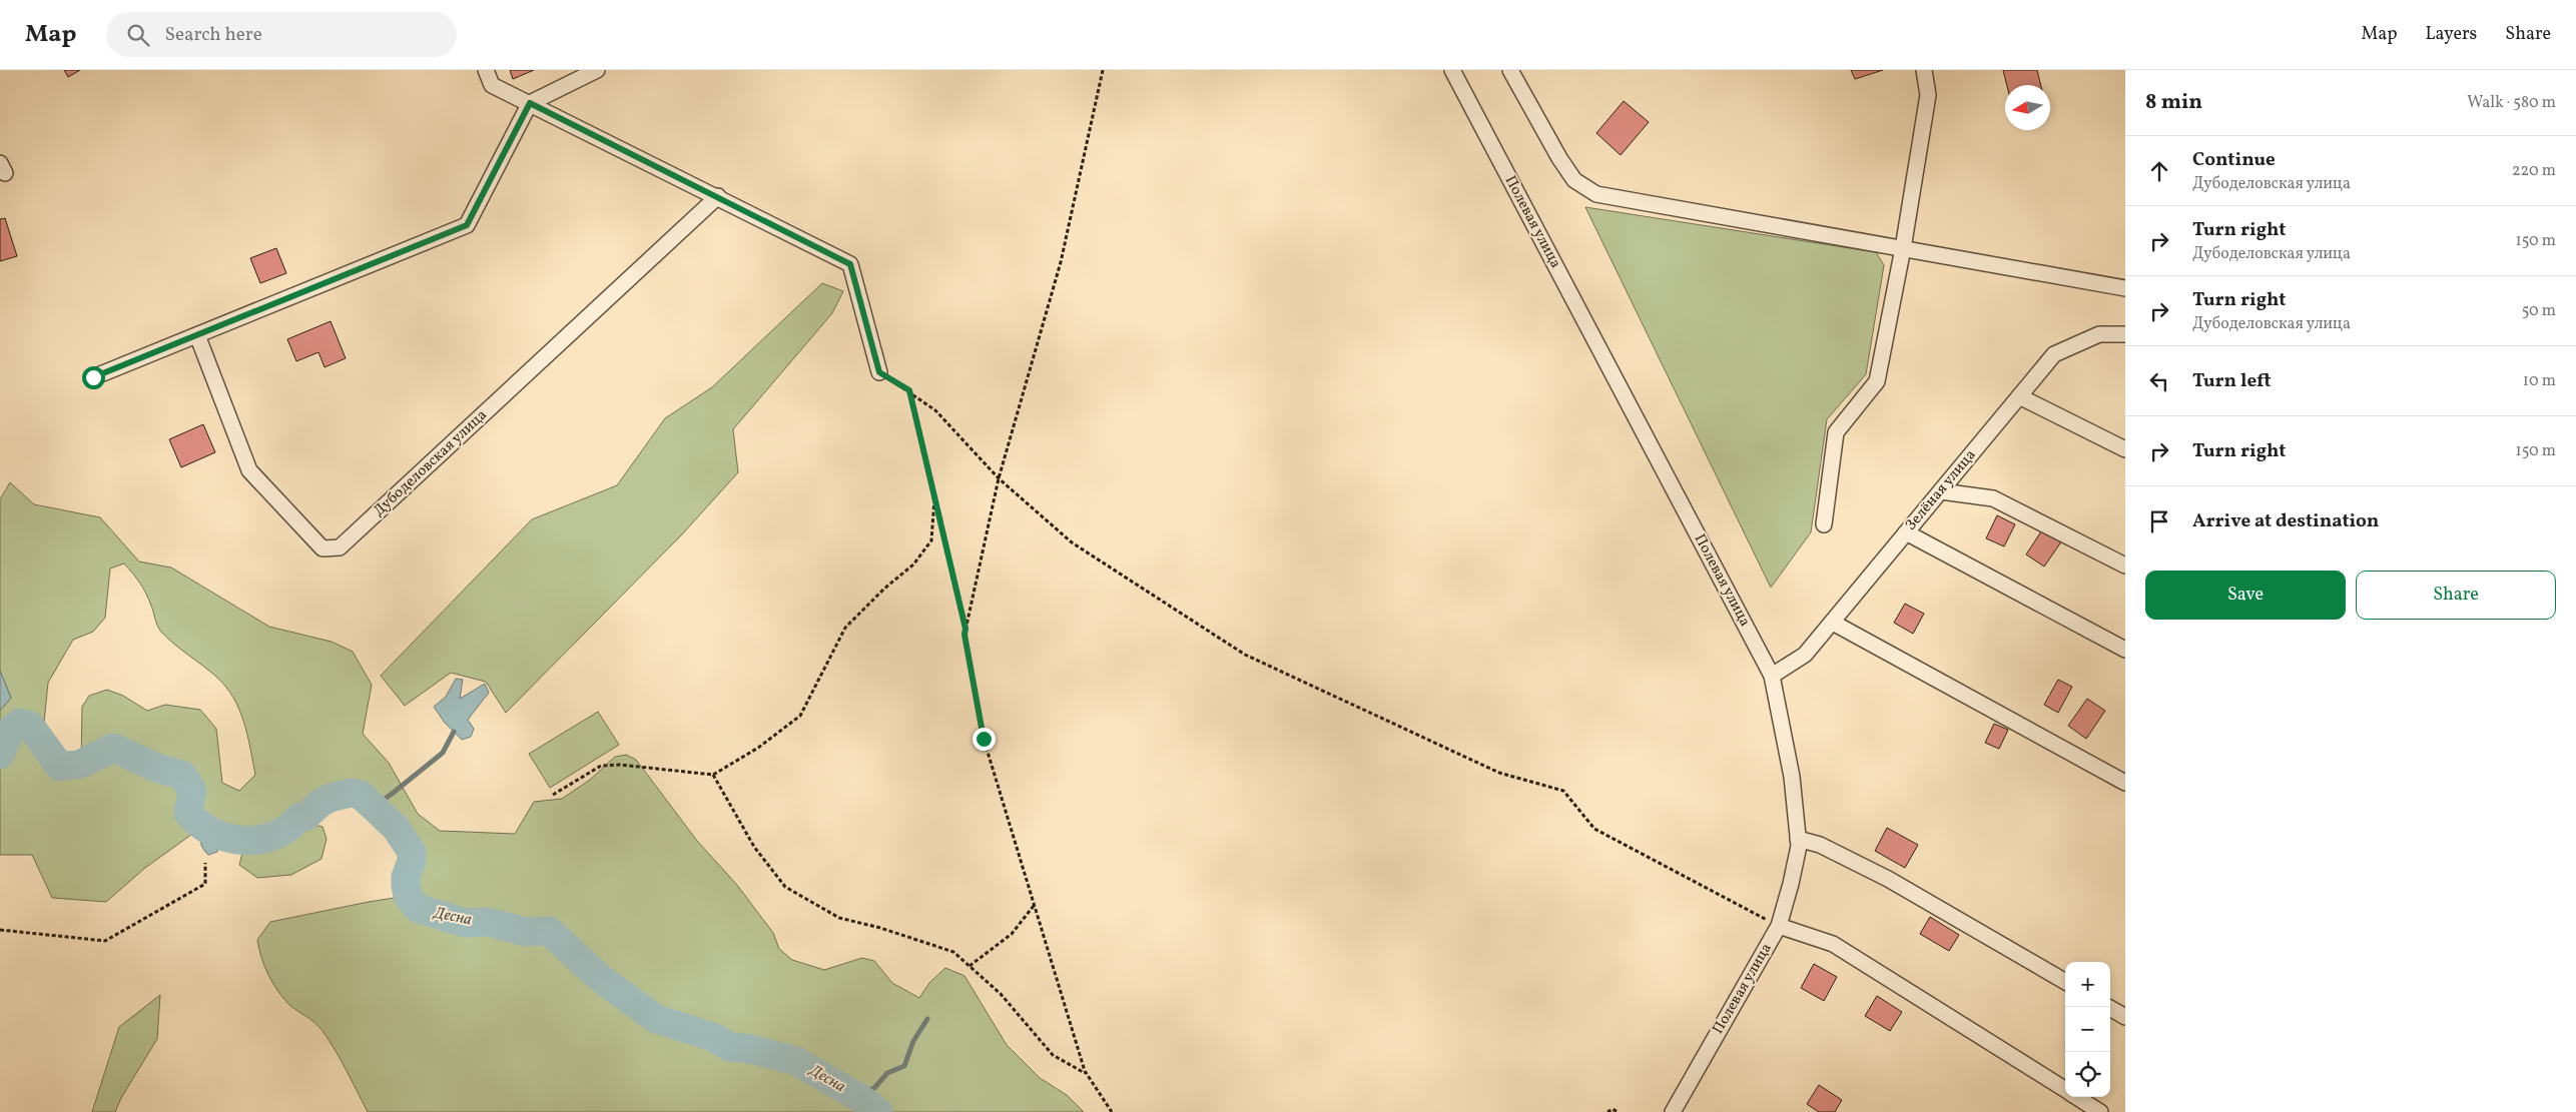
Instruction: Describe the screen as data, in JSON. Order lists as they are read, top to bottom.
{
  "streets": {
    "street": ["Полевая улица", "Дубоделовская улица", "Зелёная улица"]
  },
  "crossings": [
    ["Полевая улица", "Зелёная улица"]
  ],
  "water": ["Десна"],
  "north": "left",
  "page": {
    "header": "Map",
    "search": "Search here",
    "nav": ["Map", "Layers", "Share"],
    "heading": ["8 min", "Walk · 580 m"],
    "list": [
      ["Continue", "Дубоделовская улица", "220 m"],
      ["Turn right", "Дубоделовская улица", "150 m"],
      ["Turn right", "Дубоделовская улица", "50 m"],
      ["Turn left", "10 m"],
      ["Turn right", "150 m"],
      "Arrive at destination"
    ],
    "buttons": ["Save", "Share"],
    "map_buttons": ["+", "−"]
  }
}
